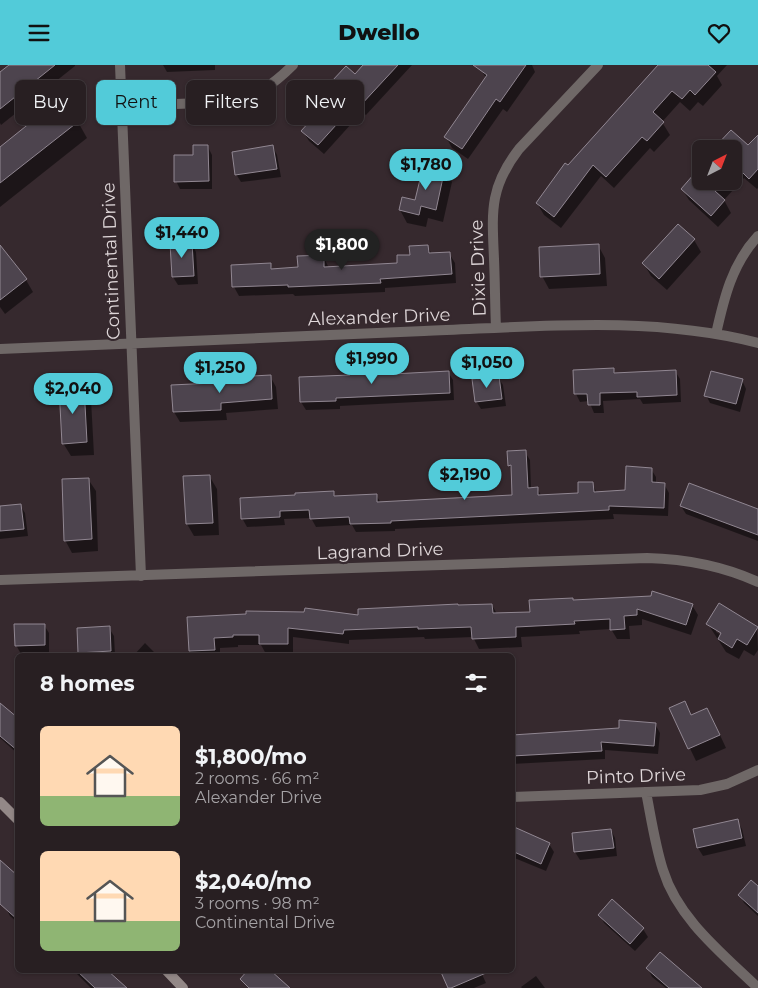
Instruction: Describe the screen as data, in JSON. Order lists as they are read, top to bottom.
{
  "streets": {
    "street": [
      "Continental Drive",
      "Dixie Drive",
      "Alexander Drive",
      "Lagrand Drive",
      "Pinto Drive"
    ]
  },
  "crossings": [
    ["Continental Drive", "Alexander Drive"],
    ["Continental Drive", "Lagrand Drive"],
    ["Dixie Drive", "Alexander Drive"]
  ],
  "north": "top right",
  "page": {
    "header": "Dwello",
    "chip": [
      "Buy",
      "Rent",
      "Filters",
      "New"
    ],
    "price": [
      "$1,780",
      "$1,440",
      "$1,800",
      "$1,990",
      "$1,050",
      "$1,250",
      "$2,040",
      "$2,190"
    ],
    "heading": "8 homes",
    "list": [
      {
        "name": "$1,800/mo",
        "note": "2 rooms · 66 m² · Alexander Drive"
      },
      {
        "name": "$2,040/mo",
        "note": "3 rooms · 98 m² · Continental Drive"
      }
    ]
  }
}
